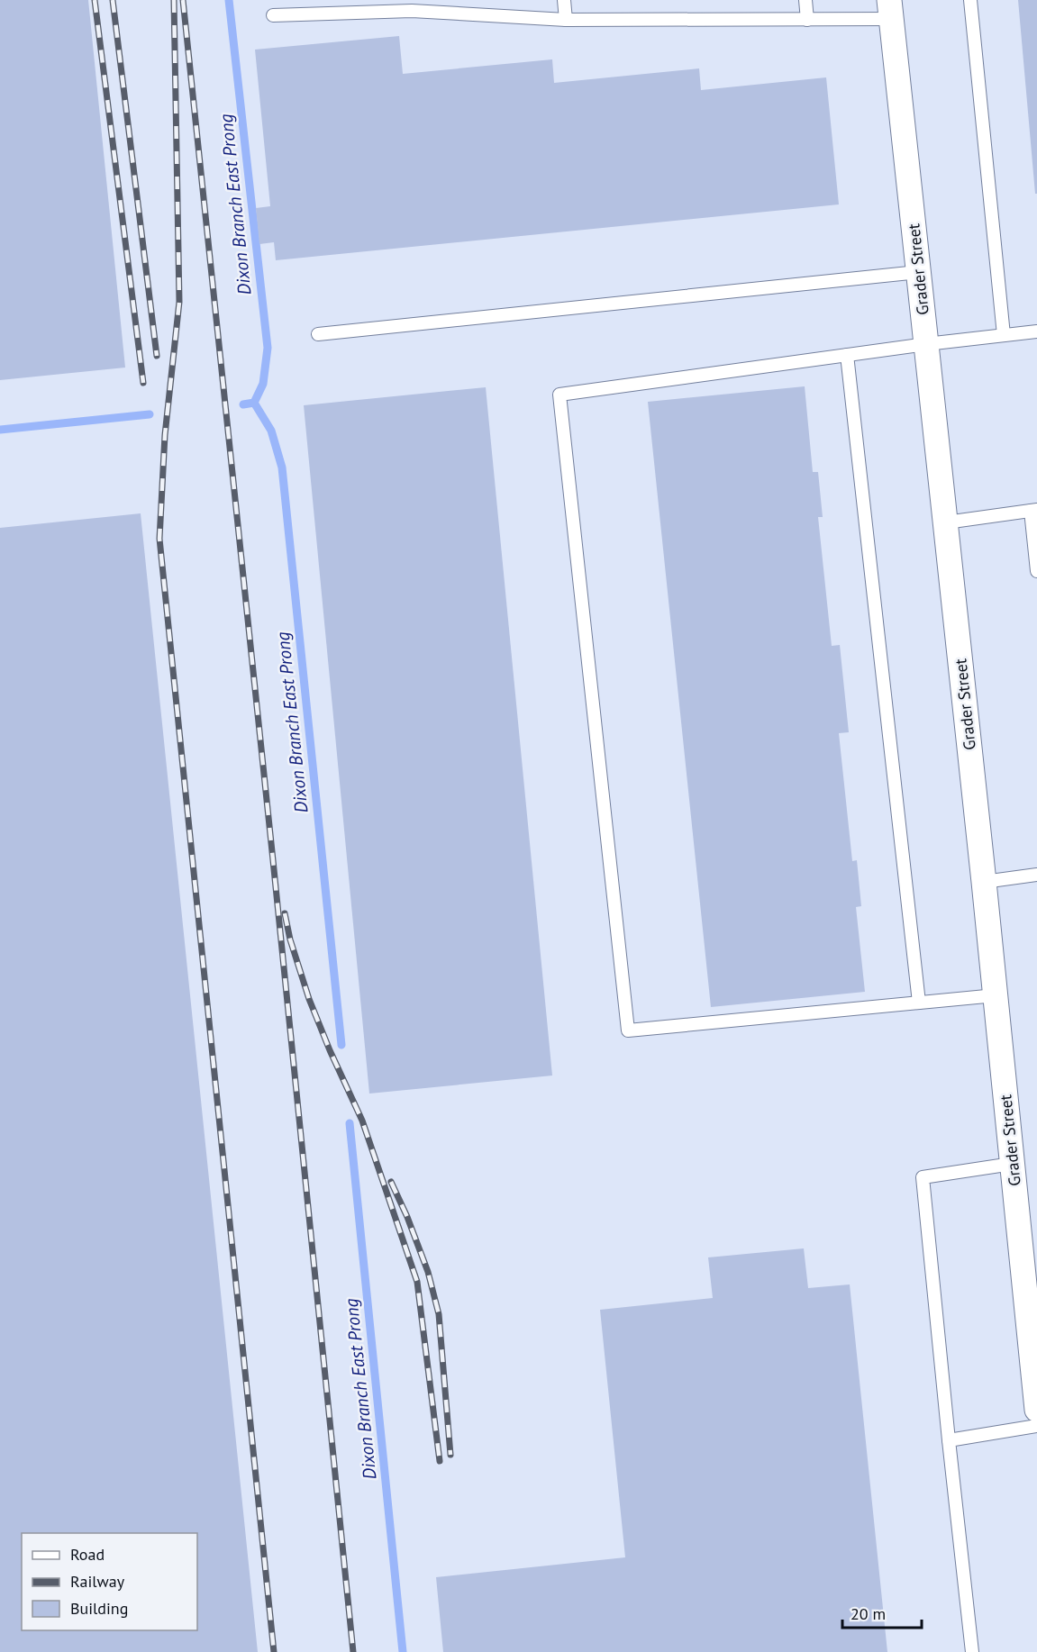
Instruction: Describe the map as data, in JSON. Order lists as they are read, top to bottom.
{
  "streets": {
    "street": ["Grader Street"]
  },
  "water": ["Dixon Branch East Prong"],
  "legend": ["Road", "Railway", "Building"],
  "scale_bar": "20 m"
}
